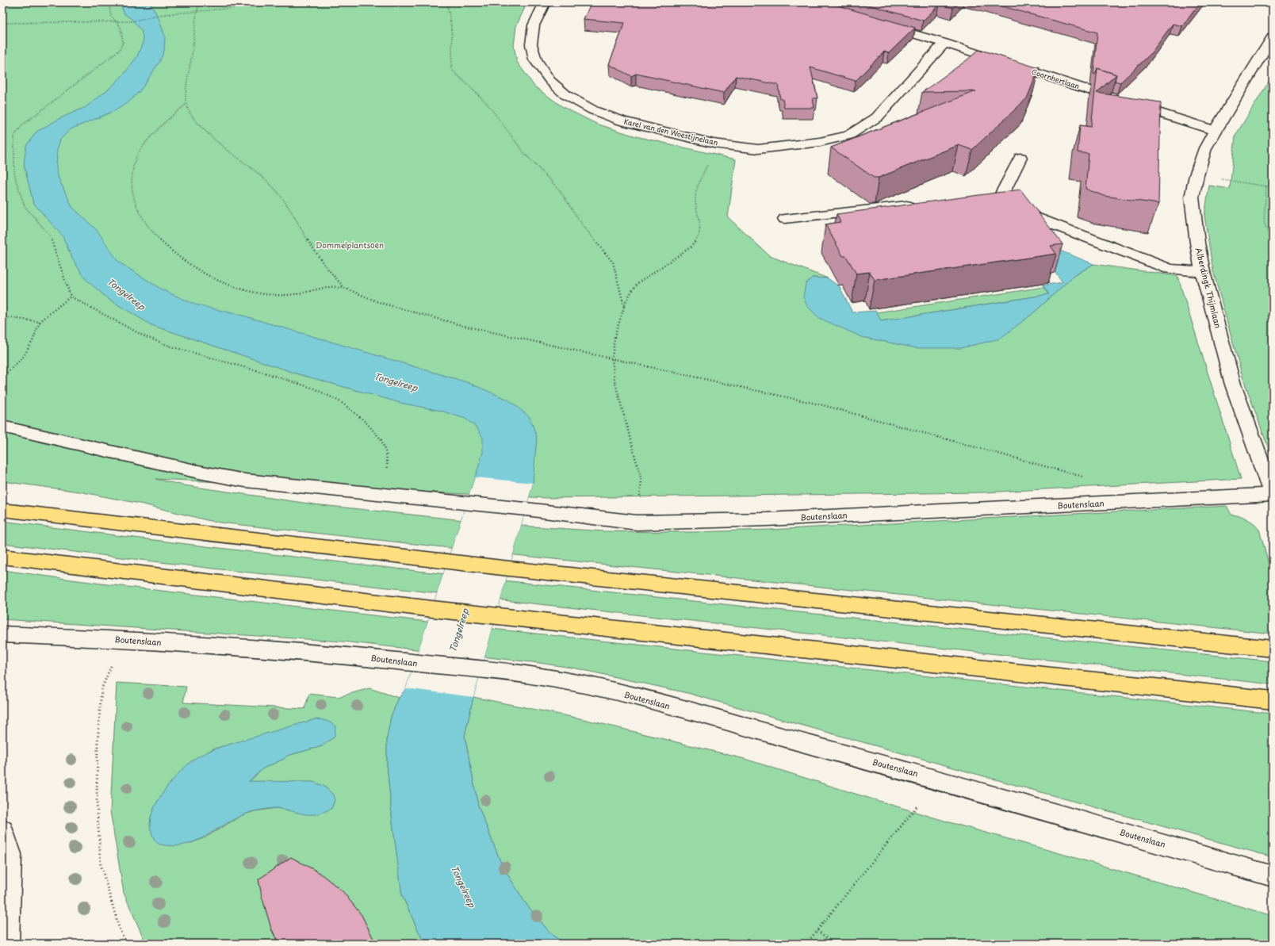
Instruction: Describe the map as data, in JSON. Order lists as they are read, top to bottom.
{
  "streets": {
    "street": [
      "Coornhertlaan",
      "Karel van den Woestijnelaan",
      "Alberdingk Thijmlaan",
      "Boutenslaan"
    ]
  },
  "crossings": [
    ["Coornhertlaan", "Karel van den Woestijnelaan"],
    ["Coornhertlaan", "Alberdingk Thijmlaan"],
    ["Alberdingk Thijmlaan", "Boutenslaan"]
  ],
  "water": ["Tongelreep"],
  "parks": ["Dommelplantsoen"]
}
